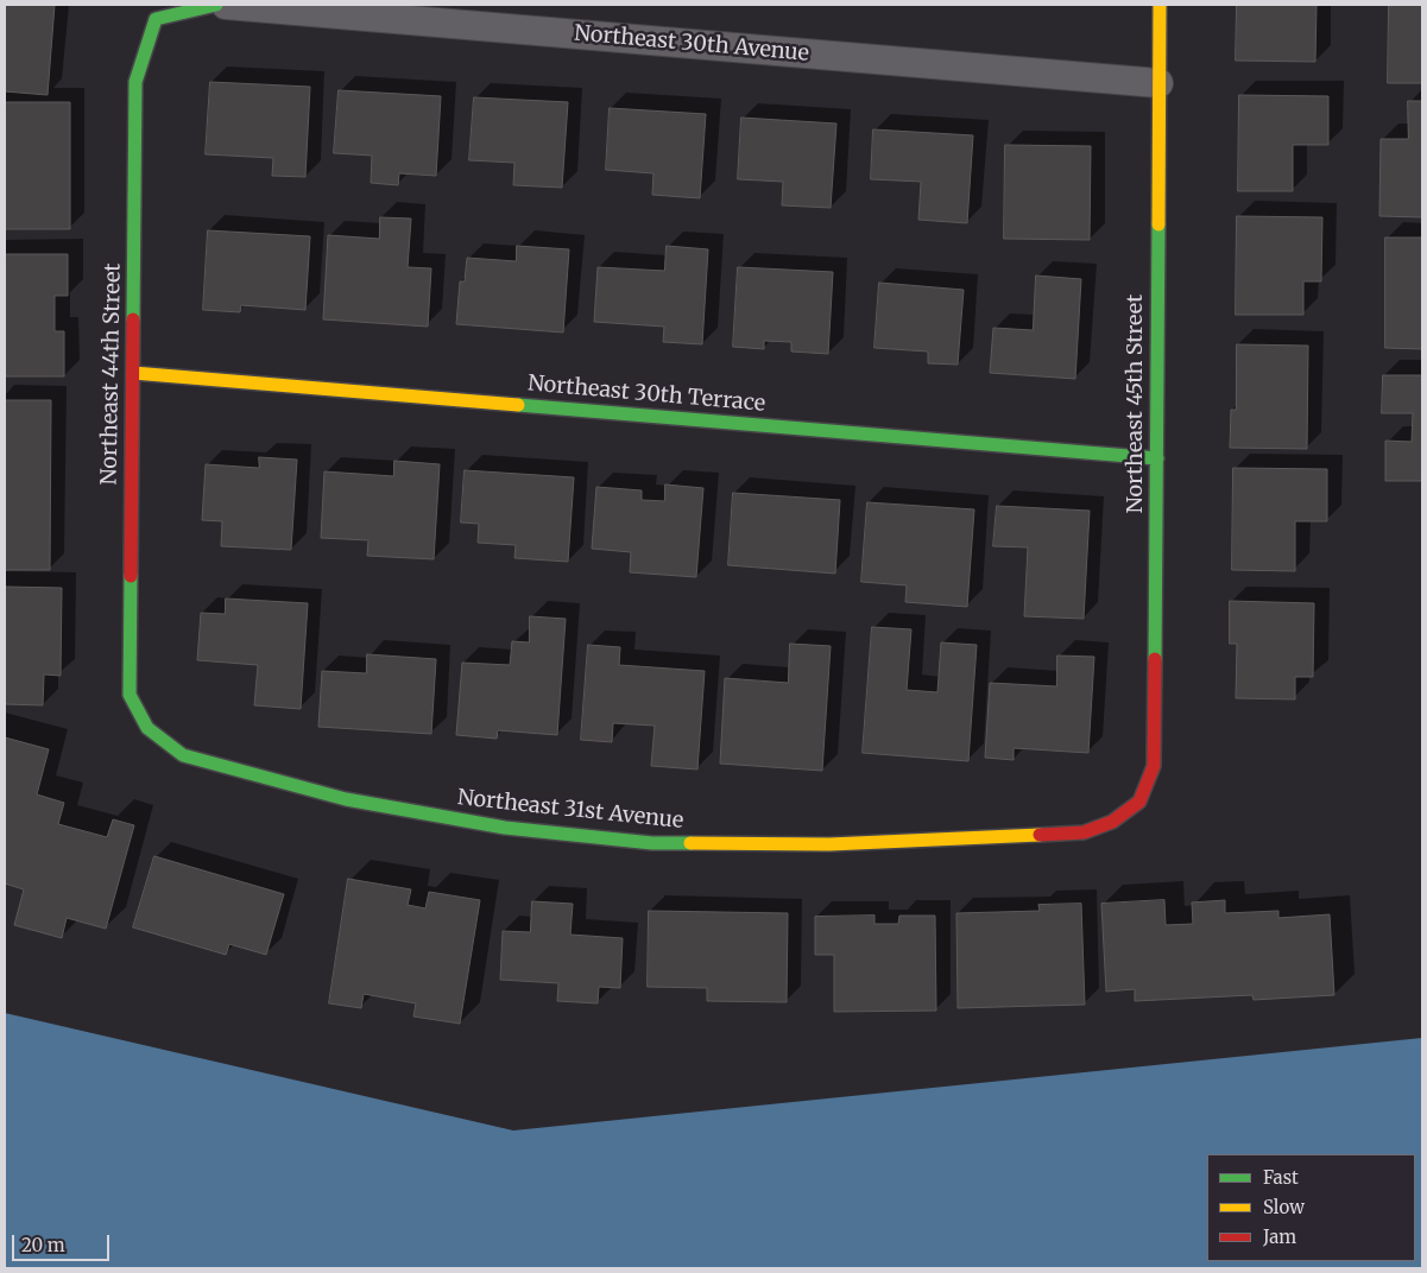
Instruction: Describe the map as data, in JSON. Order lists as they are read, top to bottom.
{
  "streets": {
    "street": [
      "Northeast 30th Avenue",
      "Northeast 44th Street",
      "Northeast 30th Terrace",
      "Northeast 45th Street",
      "Northeast 31st Avenue"
    ]
  },
  "crossings": [
    ["Northeast 30th Avenue", "Northeast 45th Street"],
    ["Northeast 44th Street", "Northeast 30th Terrace"],
    ["Northeast 44th Street", "Northeast 31st Avenue"],
    ["Northeast 30th Terrace", "Northeast 45th Street"],
    ["Northeast 45th Street", "Northeast 31st Avenue"]
  ],
  "legend": ["Fast", "Slow", "Jam"],
  "scale_bar": "20 m"
}
